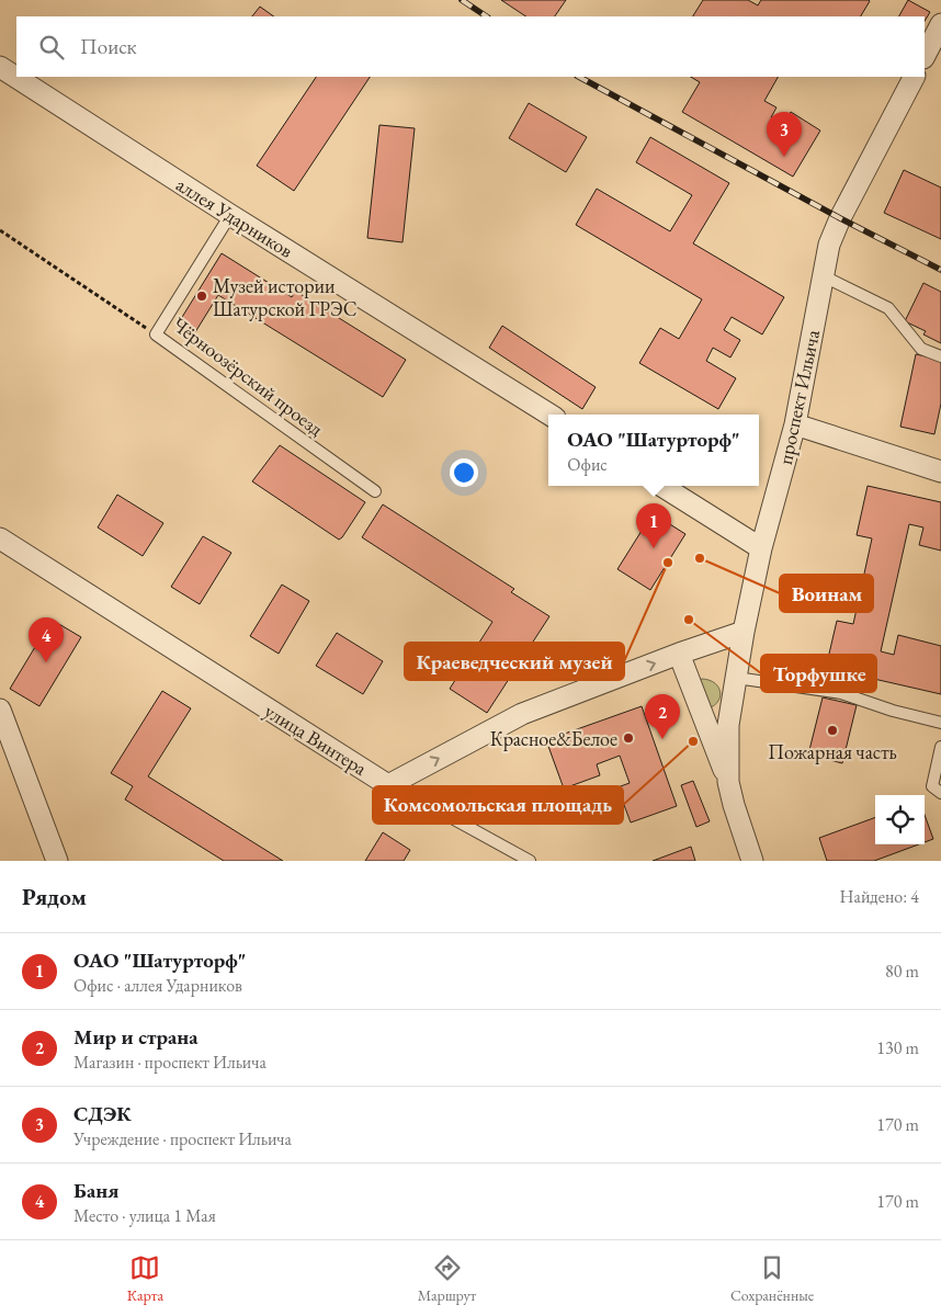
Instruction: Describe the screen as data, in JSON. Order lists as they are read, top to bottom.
{
  "streets": {
    "street": ["аллея Ударников", "проспект Ильича", "улица Винтера"],
    "lane": ["Чёрноозёрский проезд"]
  },
  "crossings": [
    ["аллея Ударников", "Чёрноозёрский проезд"],
    ["проспект Ильича", "улица Винтера"]
  ],
  "one_way": ["улица Винтера"],
  "places": [
    "Музей истории Шатурской ГРЭС",
    "Воинам",
    "Краеведческий музей",
    "Торфушке",
    "Пожарная часть",
    "Красное&Белое",
    "Комсомольская площадь"
  ],
  "page": {
    "search": "Поиск",
    "pins": [
      "3",
      "1",
      "4",
      "2"
    ],
    "popup": ["ОАО \"Шатурторф\"", "Офис"],
    "heading": ["Рядом", "Найдено: 4"],
    "list": [
      {
        "mark": "1",
        "name": "ОАО \"Шатурторф\"",
        "note": "Офис · аллея Ударников",
        "value": "80 m"
      },
      {
        "mark": "2",
        "name": "Мир и страна",
        "note": "Магазин · проспект Ильича",
        "value": "130 m"
      },
      {
        "mark": "3",
        "name": "СДЭК",
        "note": "Учреждение · проспект Ильича",
        "value": "170 m"
      },
      {
        "mark": "4",
        "name": "Баня",
        "note": "Место · улица 1 Мая",
        "value": "170 m"
      }
    ],
    "nav": ["Карта", "Маршрут", "Сохранённые"]
  }
}
